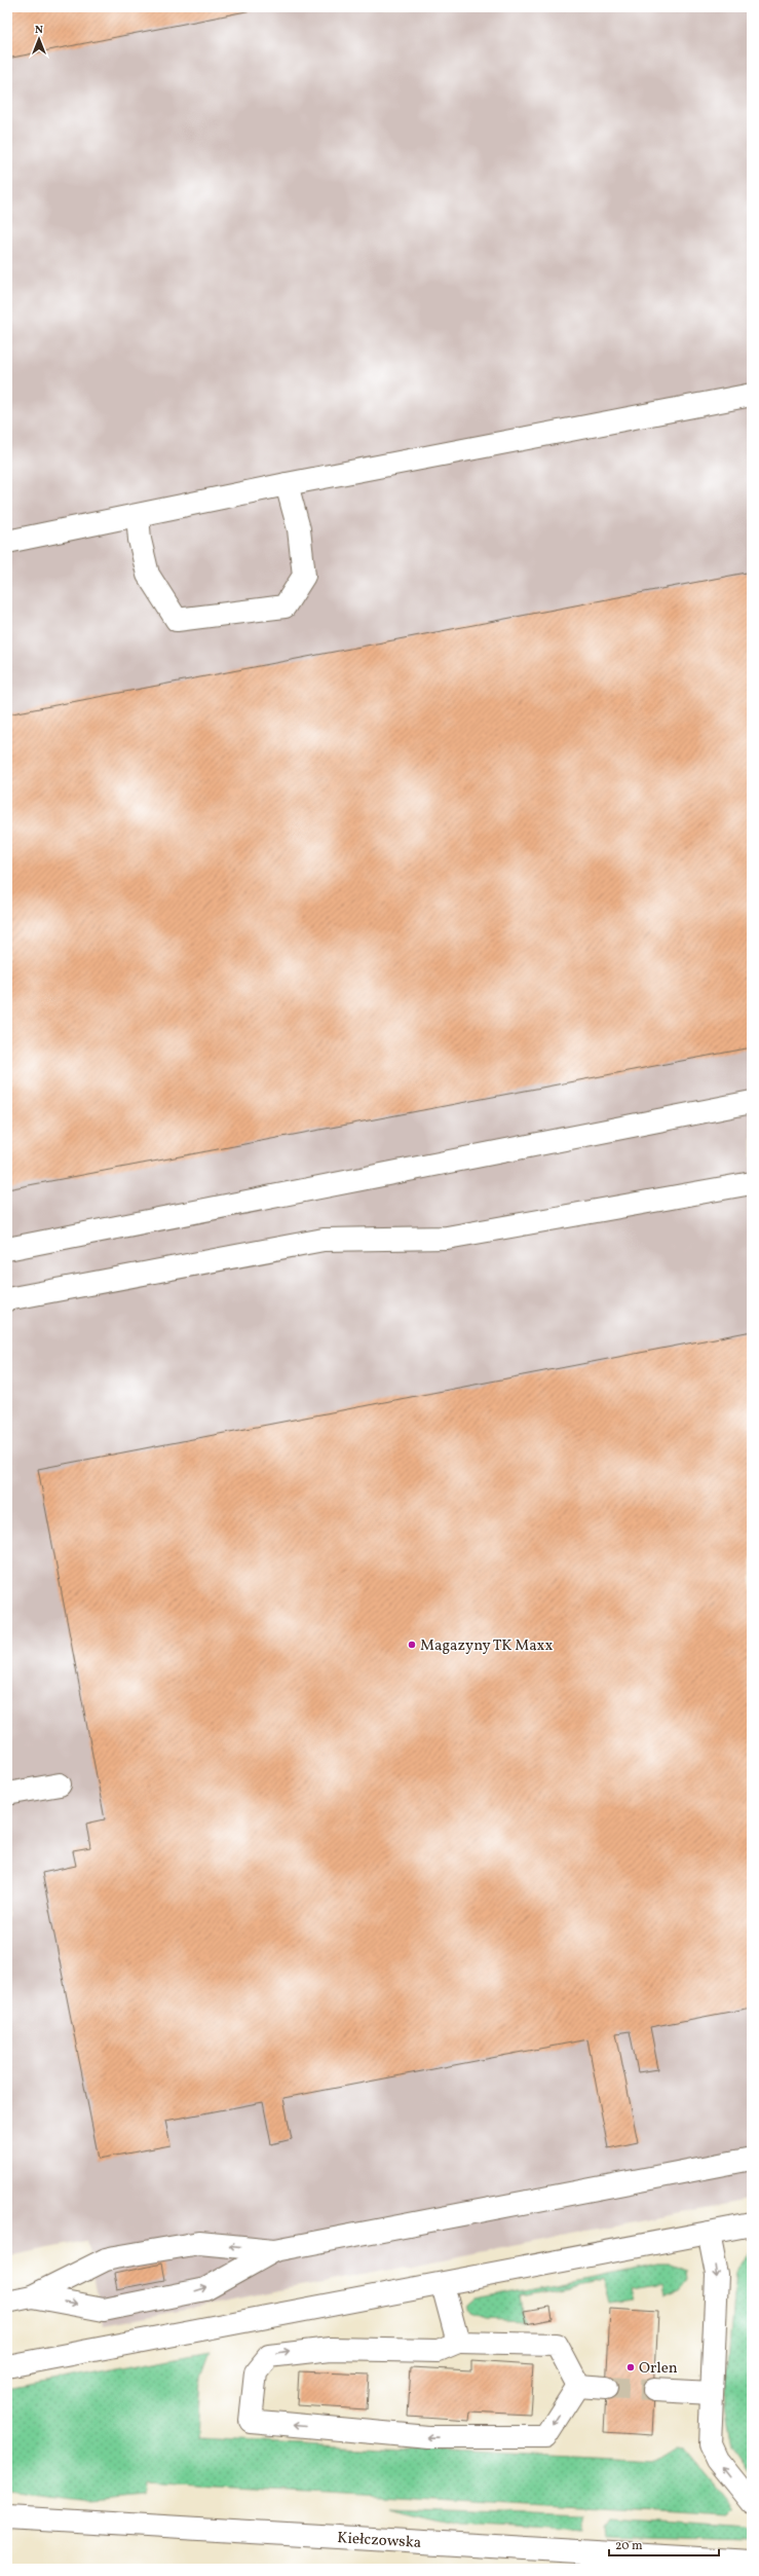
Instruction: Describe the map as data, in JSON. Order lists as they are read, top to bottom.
{
  "streets": {
    "street": ["Kiełczowska"]
  },
  "places": ["Magazyny TK Maxx", "Orlen"],
  "scale_bar": "20 m",
  "north": "top"
}
